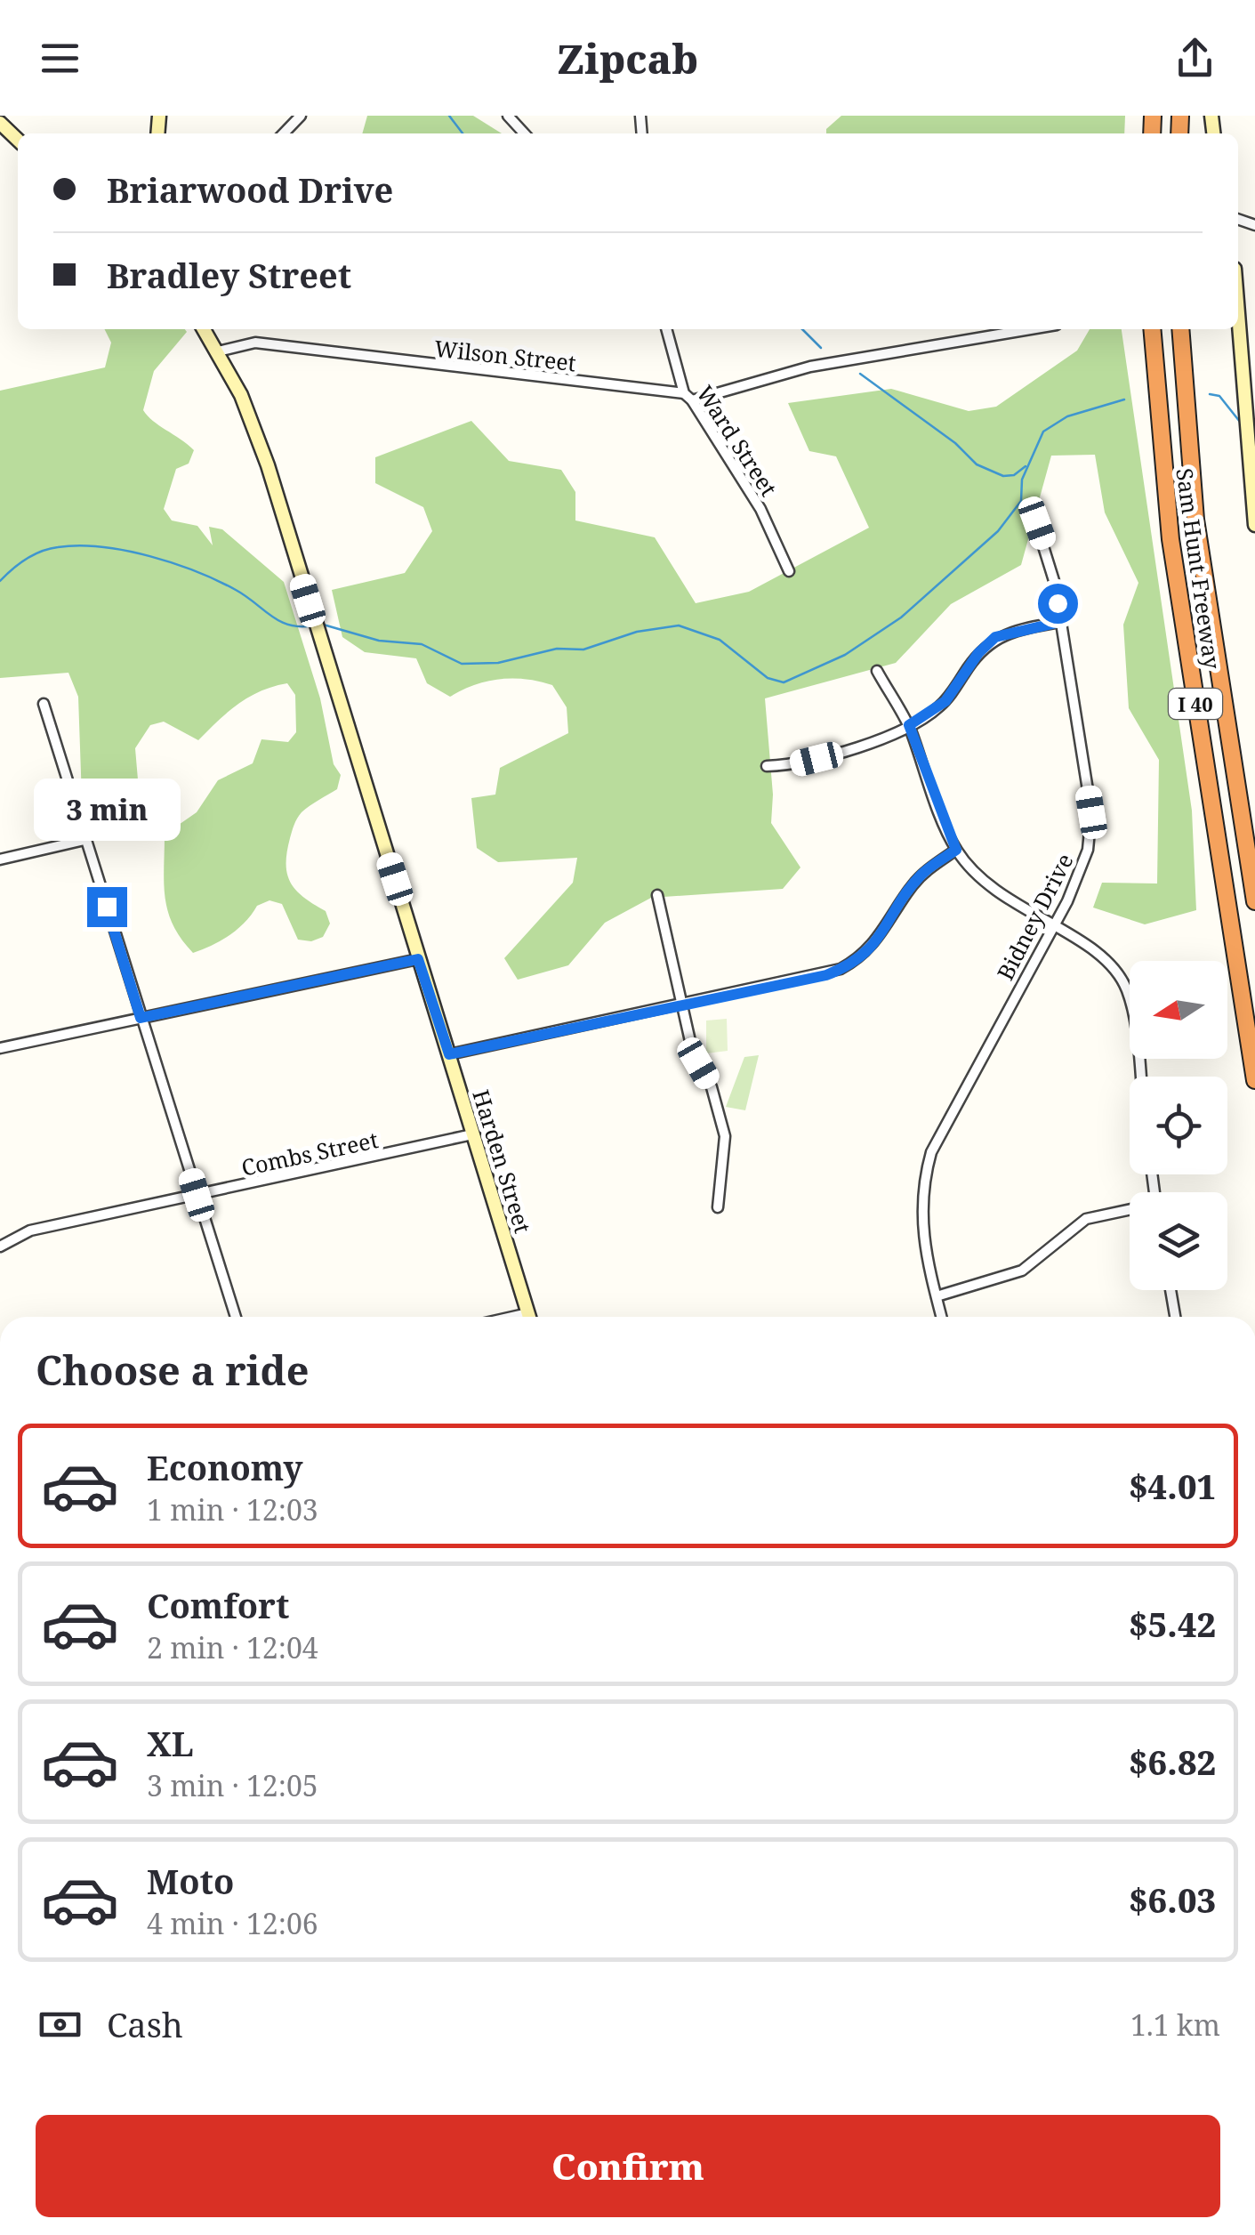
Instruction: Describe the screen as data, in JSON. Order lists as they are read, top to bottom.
{
  "streets": {
    "highway": ["Sam Hunt Freeway", "I 40"],
    "main road": ["Harden Street"],
    "street": [
      "Wilson Street",
      "Ward Street",
      "Bidney Drive",
      "Combs Street"
    ]
  },
  "crossings": [
    ["Wilson Street", "Ward Street"],
    ["Wilson Street", "Harden Street"],
    ["Combs Street", "Harden Street"]
  ],
  "north": "left",
  "page": {
    "header": "Zipcab",
    "banner": ["Briarwood Drive", "Bradley Street"],
    "bubble": "3 min",
    "heading": "Choose a ride",
    "list": [
      {
        "name": "Economy",
        "note": "1 min · 12:03",
        "value": "$4.01"
      },
      {
        "name": "Comfort",
        "note": "2 min · 12:04",
        "value": "$5.42"
      },
      {
        "name": "XL",
        "note": "3 min · 12:05",
        "value": "$6.82"
      },
      {
        "name": "Moto",
        "note": "4 min · 12:06",
        "value": "$6.03"
      }
    ],
    "pay": ["Cash", "1.1 km"],
    "buttons": "Confirm"
  }
}
